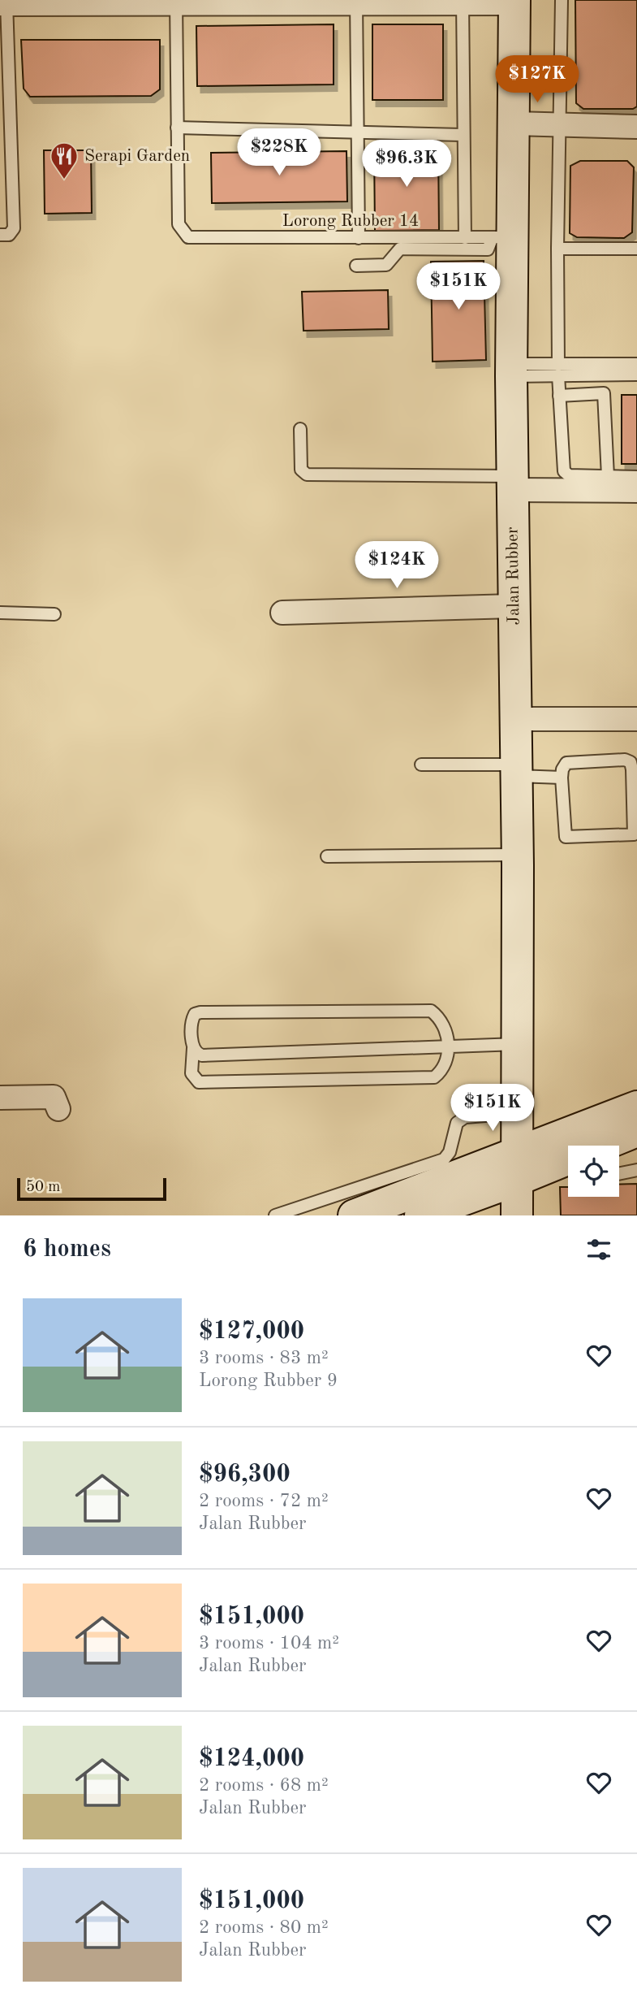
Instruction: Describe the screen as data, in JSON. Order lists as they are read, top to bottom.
{
  "streets": {
    "main road": ["Jalan Rubber"],
    "lane": ["Lorong Rubber 14"]
  },
  "crossings": [
    ["Lorong Rubber 14", "Jalan Rubber"]
  ],
  "places": {
    "restaurant": ["Serapi Garden"]
  },
  "scale_bar": "50 m",
  "page": {
    "price": [
      "$127K",
      "$228K",
      "$96.3K",
      "$151K",
      "$124K",
      "$151K"
    ],
    "scale": "50 m",
    "heading": "6 homes",
    "list": [
      {
        "name": "$127,000",
        "note": "3 rooms · 83 m² · Lorong Rubber 9"
      },
      {
        "name": "$96,300",
        "note": "2 rooms · 72 m² · Jalan Rubber"
      },
      {
        "name": "$151,000",
        "note": "3 rooms · 104 m² · Jalan Rubber"
      },
      {
        "name": "$124,000",
        "note": "2 rooms · 68 m² · Jalan Rubber"
      },
      {
        "name": "$151,000",
        "note": "2 rooms · 80 m² · Jalan Rubber"
      }
    ]
  }
}
